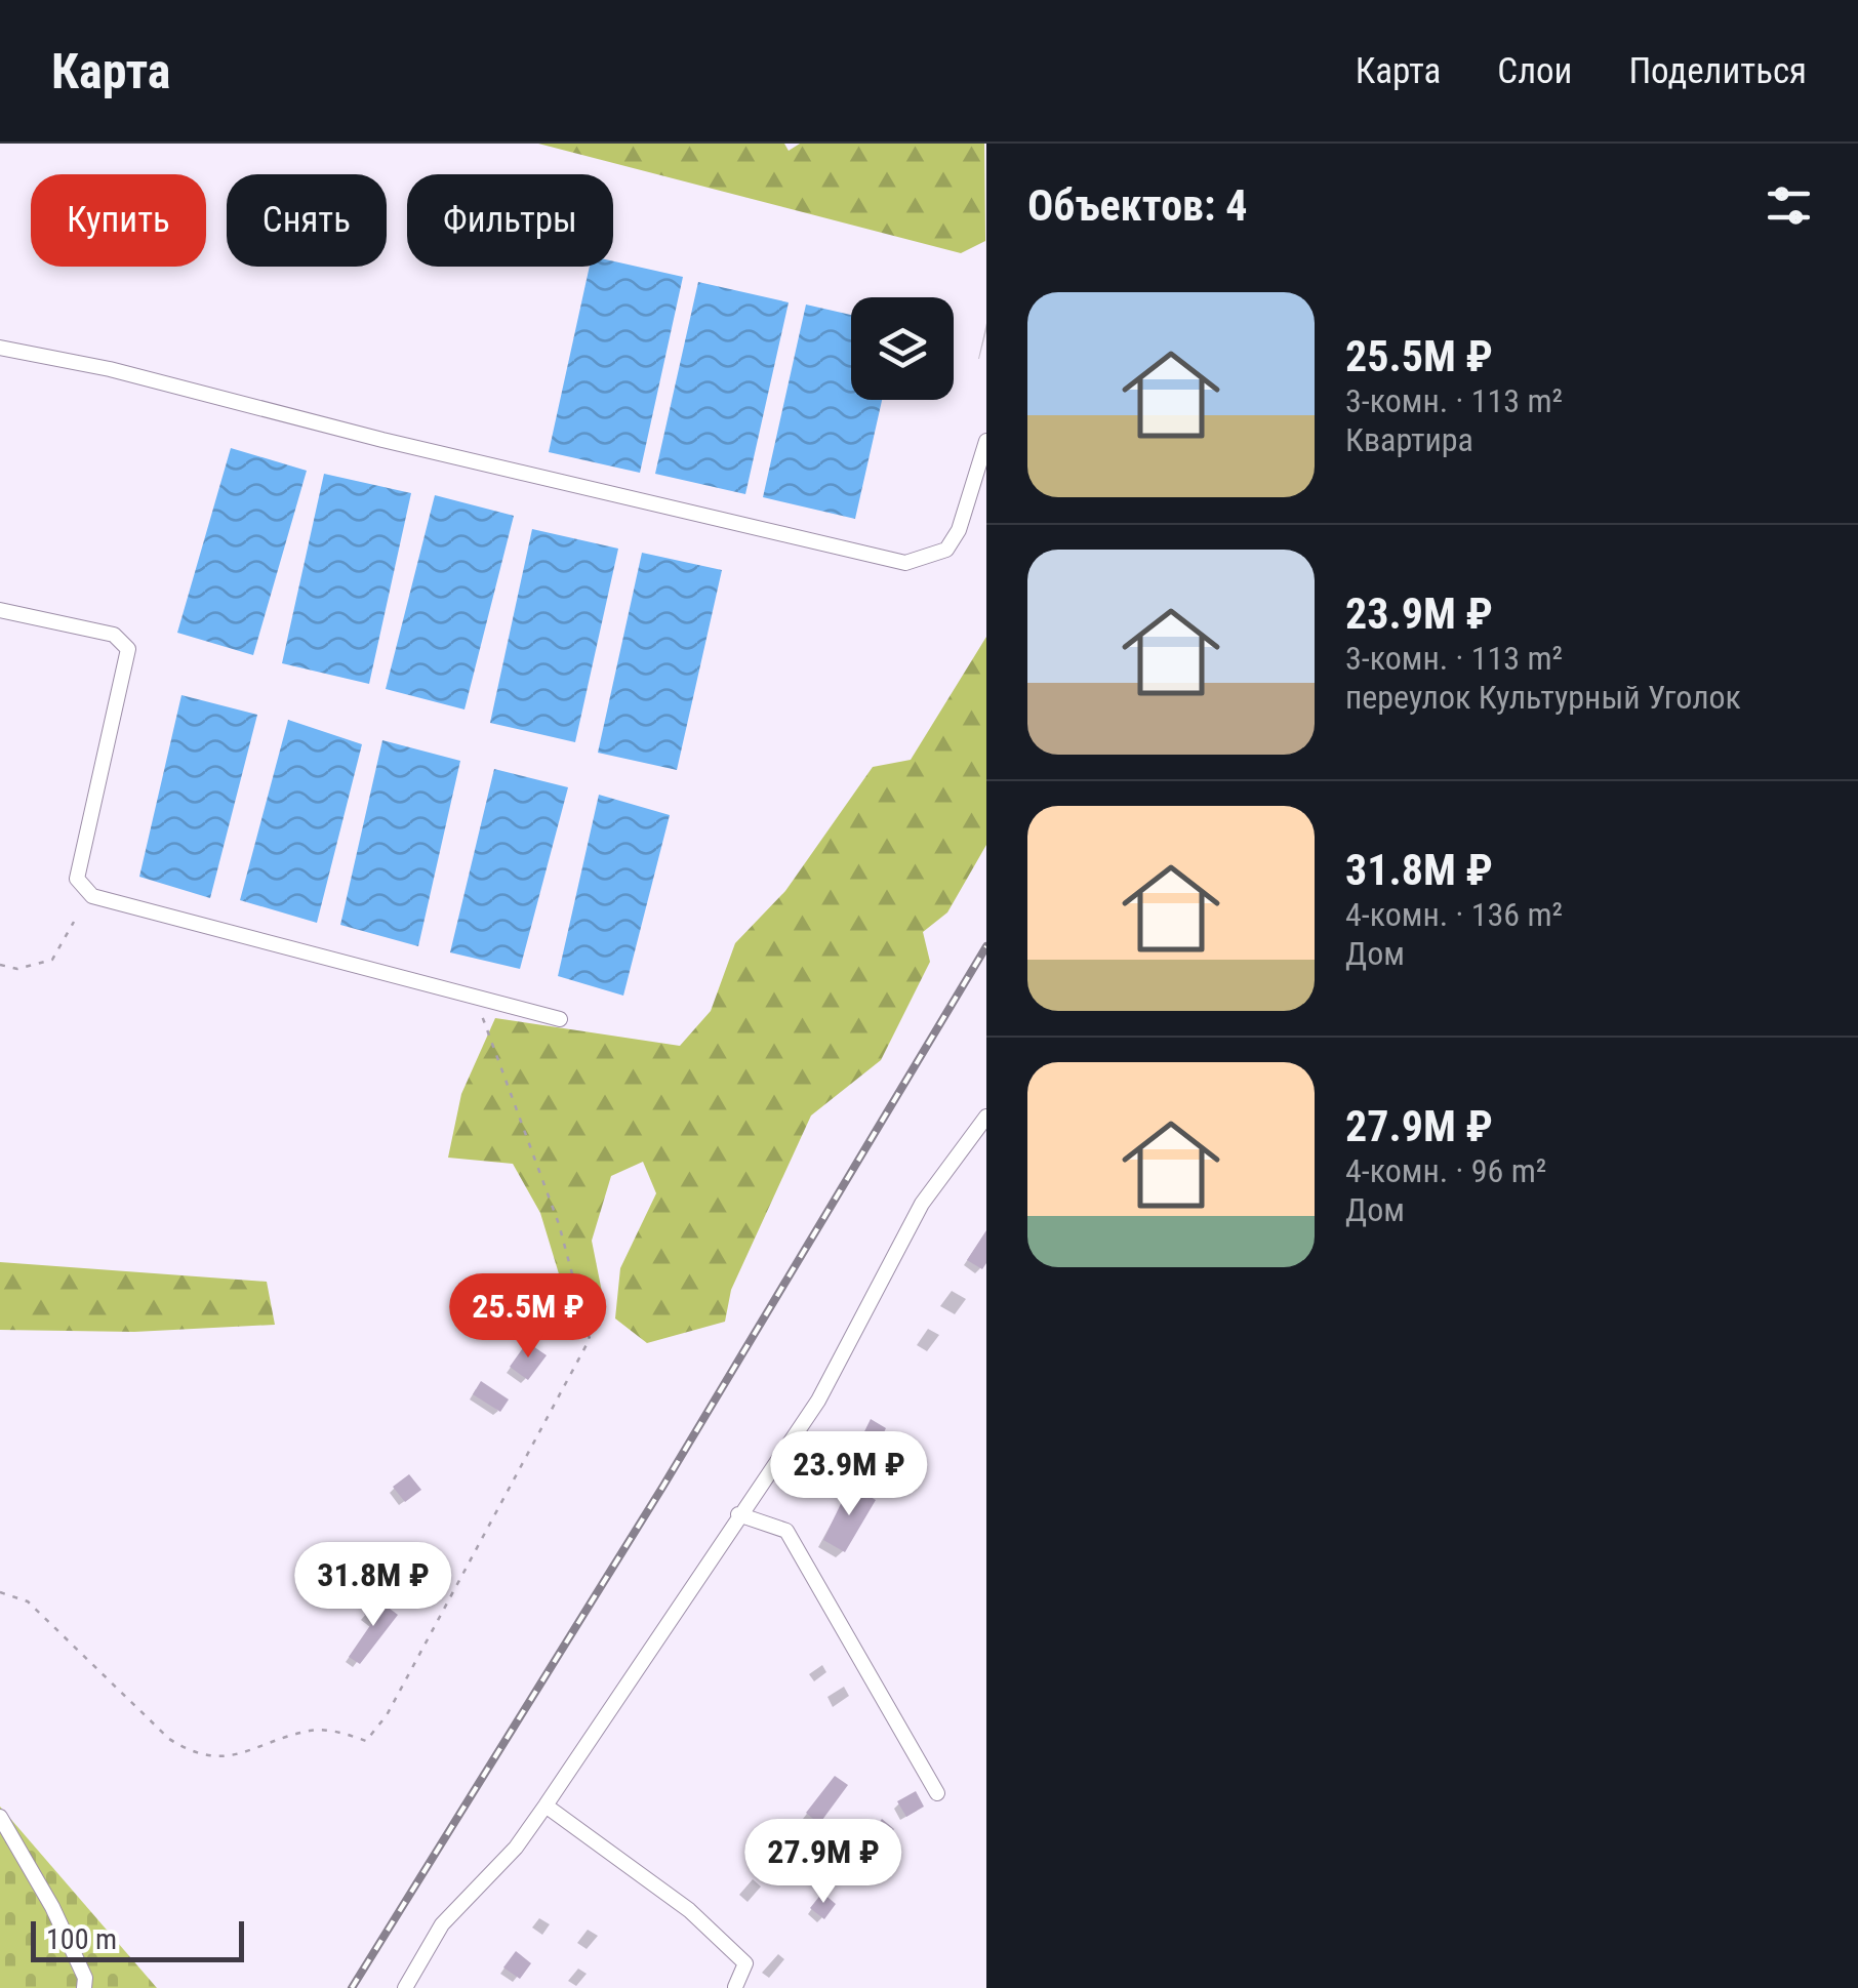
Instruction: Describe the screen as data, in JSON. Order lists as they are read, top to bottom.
{
  "scale_bar": "100 m",
  "page": {
    "header": "Карта",
    "nav": ["Карта", "Слои", "Поделиться"],
    "heading": "Объектов: 4",
    "chip": ["Купить", "Снять", "Фильтры"],
    "list": [
      {
        "name": "25.5M ₽",
        "note": "3-комн. · 113 m² · Квартира"
      },
      {
        "name": "23.9M ₽",
        "note": "3-комн. · 113 m² · переулок Культурный Уголок"
      },
      {
        "name": "31.8M ₽",
        "note": "4-комн. · 136 m² · Дом"
      },
      {
        "name": "27.9M ₽",
        "note": "4-комн. · 96 m² · Дом"
      }
    ],
    "price": [
      "25.5M ₽",
      "23.9M ₽",
      "31.8M ₽",
      "27.9M ₽"
    ],
    "scale": "100 m"
  }
}
